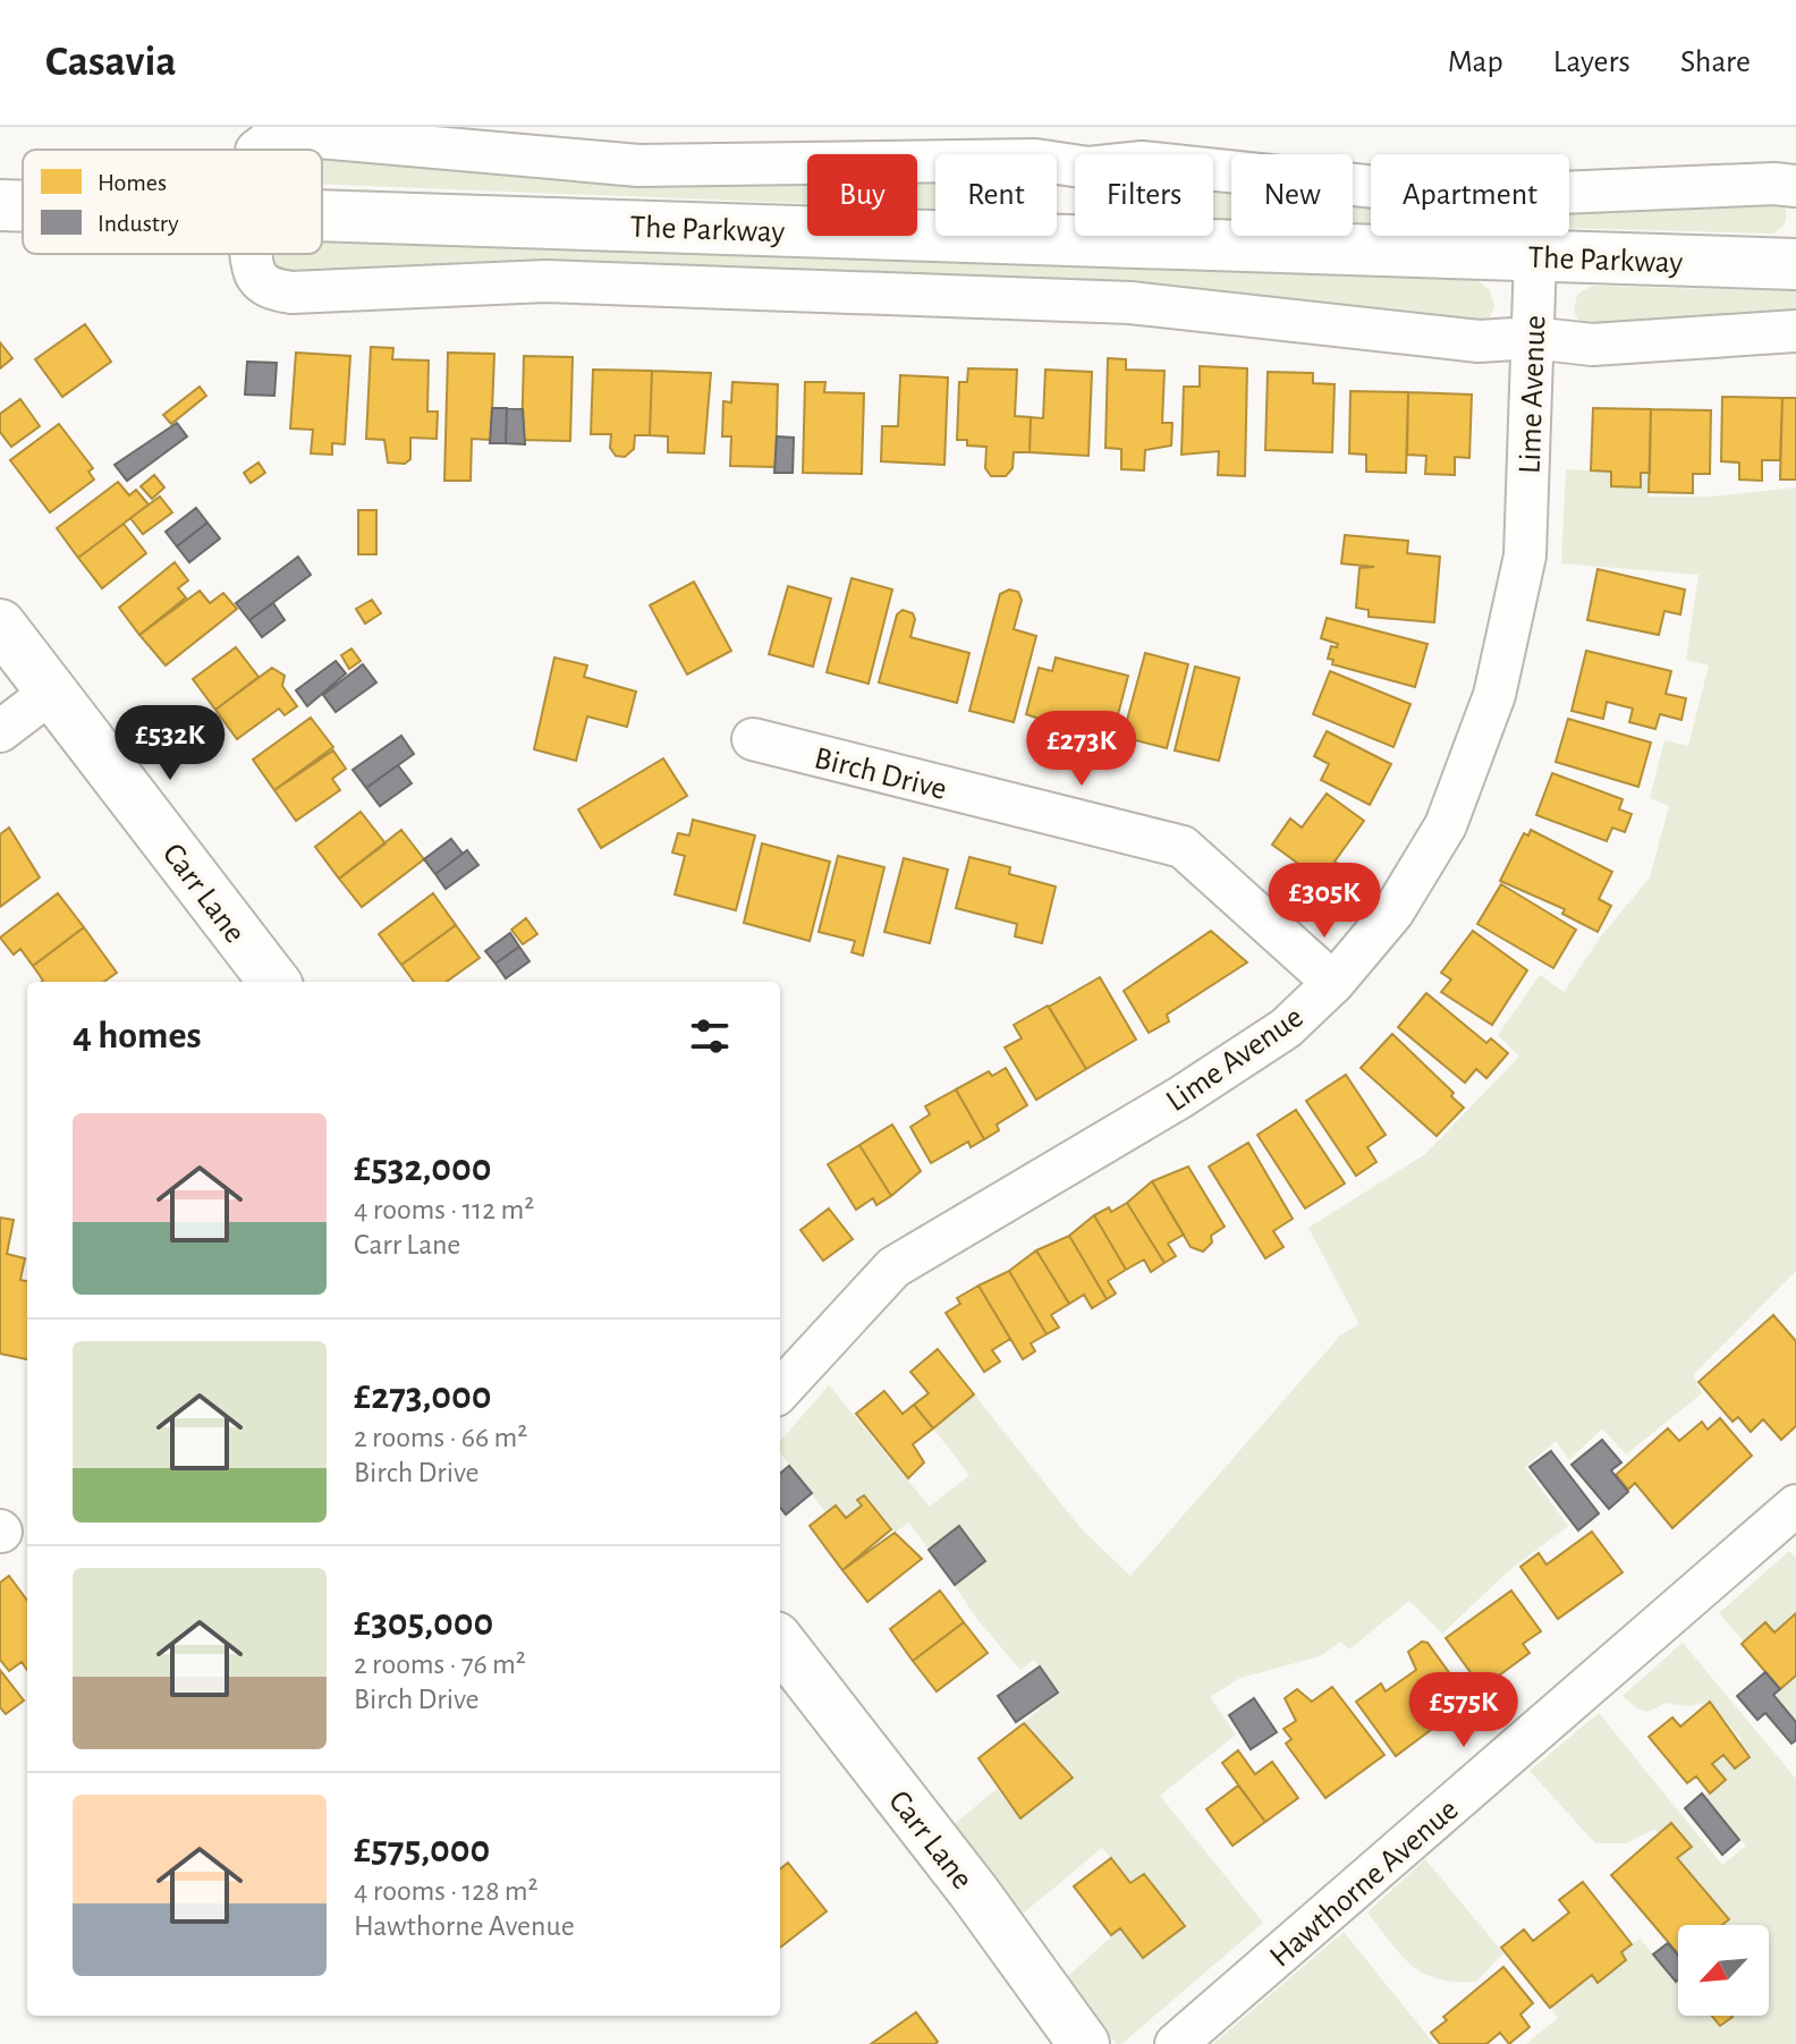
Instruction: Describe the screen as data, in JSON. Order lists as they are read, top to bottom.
{
  "streets": {
    "street": [
      "The Parkway",
      "Lime Avenue",
      "Birch Drive",
      "Carr Lane",
      "Hawthorne Avenue"
    ]
  },
  "crossings": [
    ["The Parkway", "Lime Avenue"],
    ["Lime Avenue", "Birch Drive"]
  ],
  "legend": ["Homes", "Industry"],
  "north": "bottom left",
  "page": {
    "header": "Casavia",
    "nav": ["Map", "Layers", "Share"],
    "chip": [
      "Buy",
      "Rent",
      "Filters",
      "New",
      "Apartment"
    ],
    "price": [
      "£532K",
      "£273K",
      "£305K",
      "£575K"
    ],
    "heading": "4 homes",
    "list": [
      {
        "name": "£532,000",
        "note": "4 rooms · 112 m² · Carr Lane"
      },
      {
        "name": "£273,000",
        "note": "2 rooms · 66 m² · Birch Drive"
      },
      {
        "name": "£305,000",
        "note": "2 rooms · 76 m² · Birch Drive"
      },
      {
        "name": "£575,000",
        "note": "4 rooms · 128 m² · Hawthorne Avenue"
      }
    ]
  }
}
